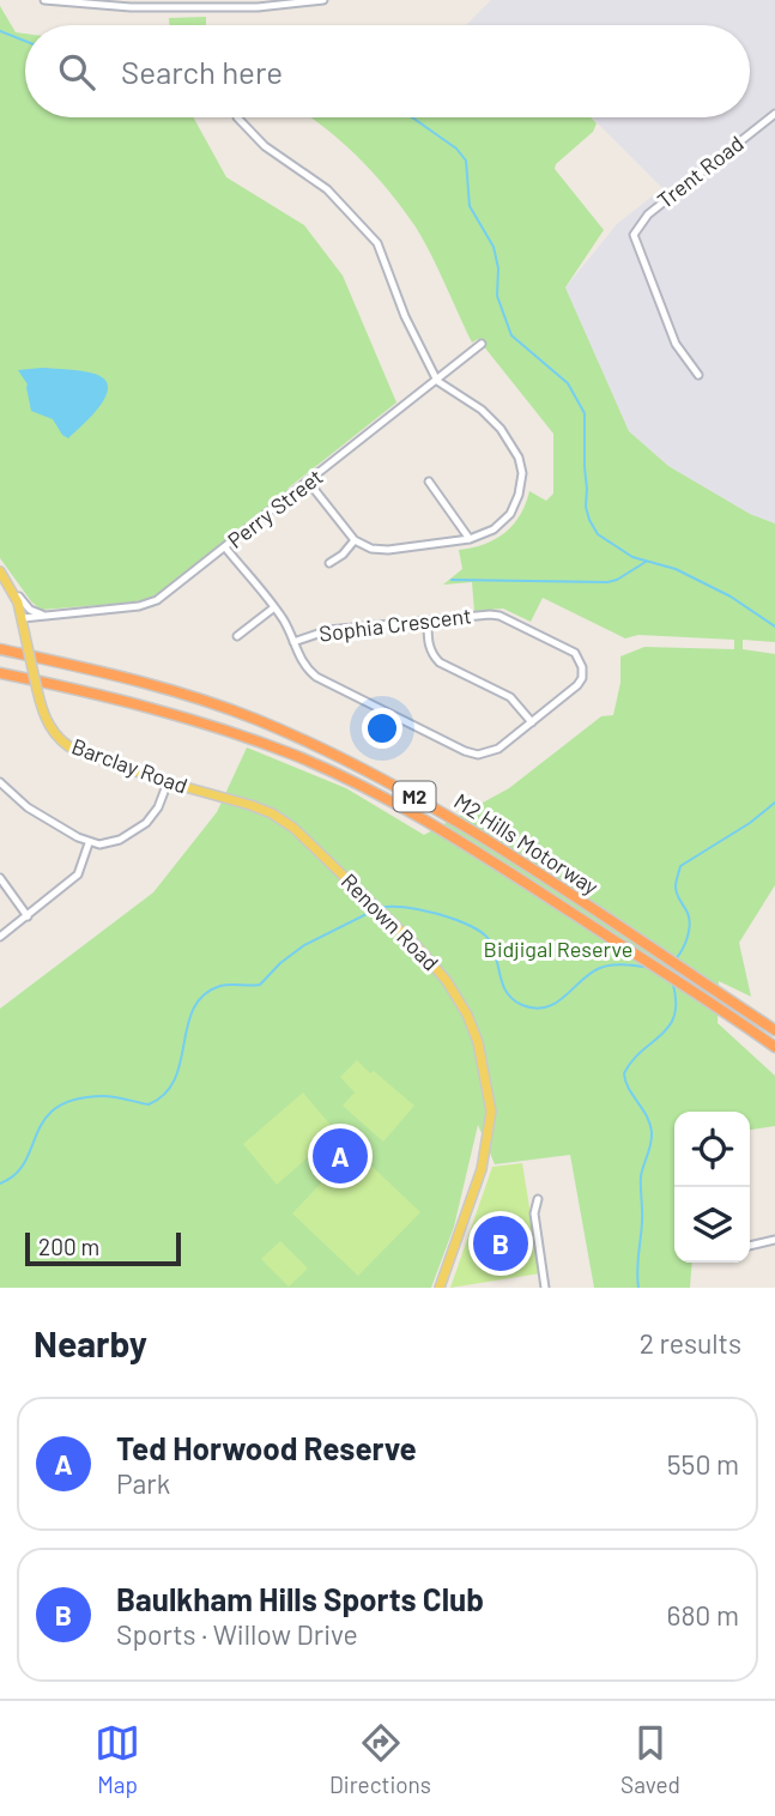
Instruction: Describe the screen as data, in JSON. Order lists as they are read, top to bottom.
{
  "streets": {
    "highway": ["M2", "M2 Hills Motorway"],
    "main road": ["Barclay Road", "Renown Road"],
    "street": ["Trent Road", "Perry Street", "Sophia Crescent"]
  },
  "crossings": [
    ["Perry Street", "Barclay Road"],
    ["Barclay Road", "Renown Road"]
  ],
  "parks": ["Bidjigal Reserve"],
  "scale_bar": "200 m",
  "page": {
    "search": "Search here",
    "pins": ["A", "B"],
    "scale": "200 m",
    "heading": ["Nearby", "2 results"],
    "list": [
      {
        "mark": "A",
        "name": "Ted Horwood Reserve",
        "note": "Park",
        "value": "550 m"
      },
      {
        "mark": "B",
        "name": "Baulkham Hills Sports Club",
        "note": "Sports · Willow Drive",
        "value": "680 m"
      }
    ],
    "nav": ["Map", "Directions", "Saved"]
  }
}
